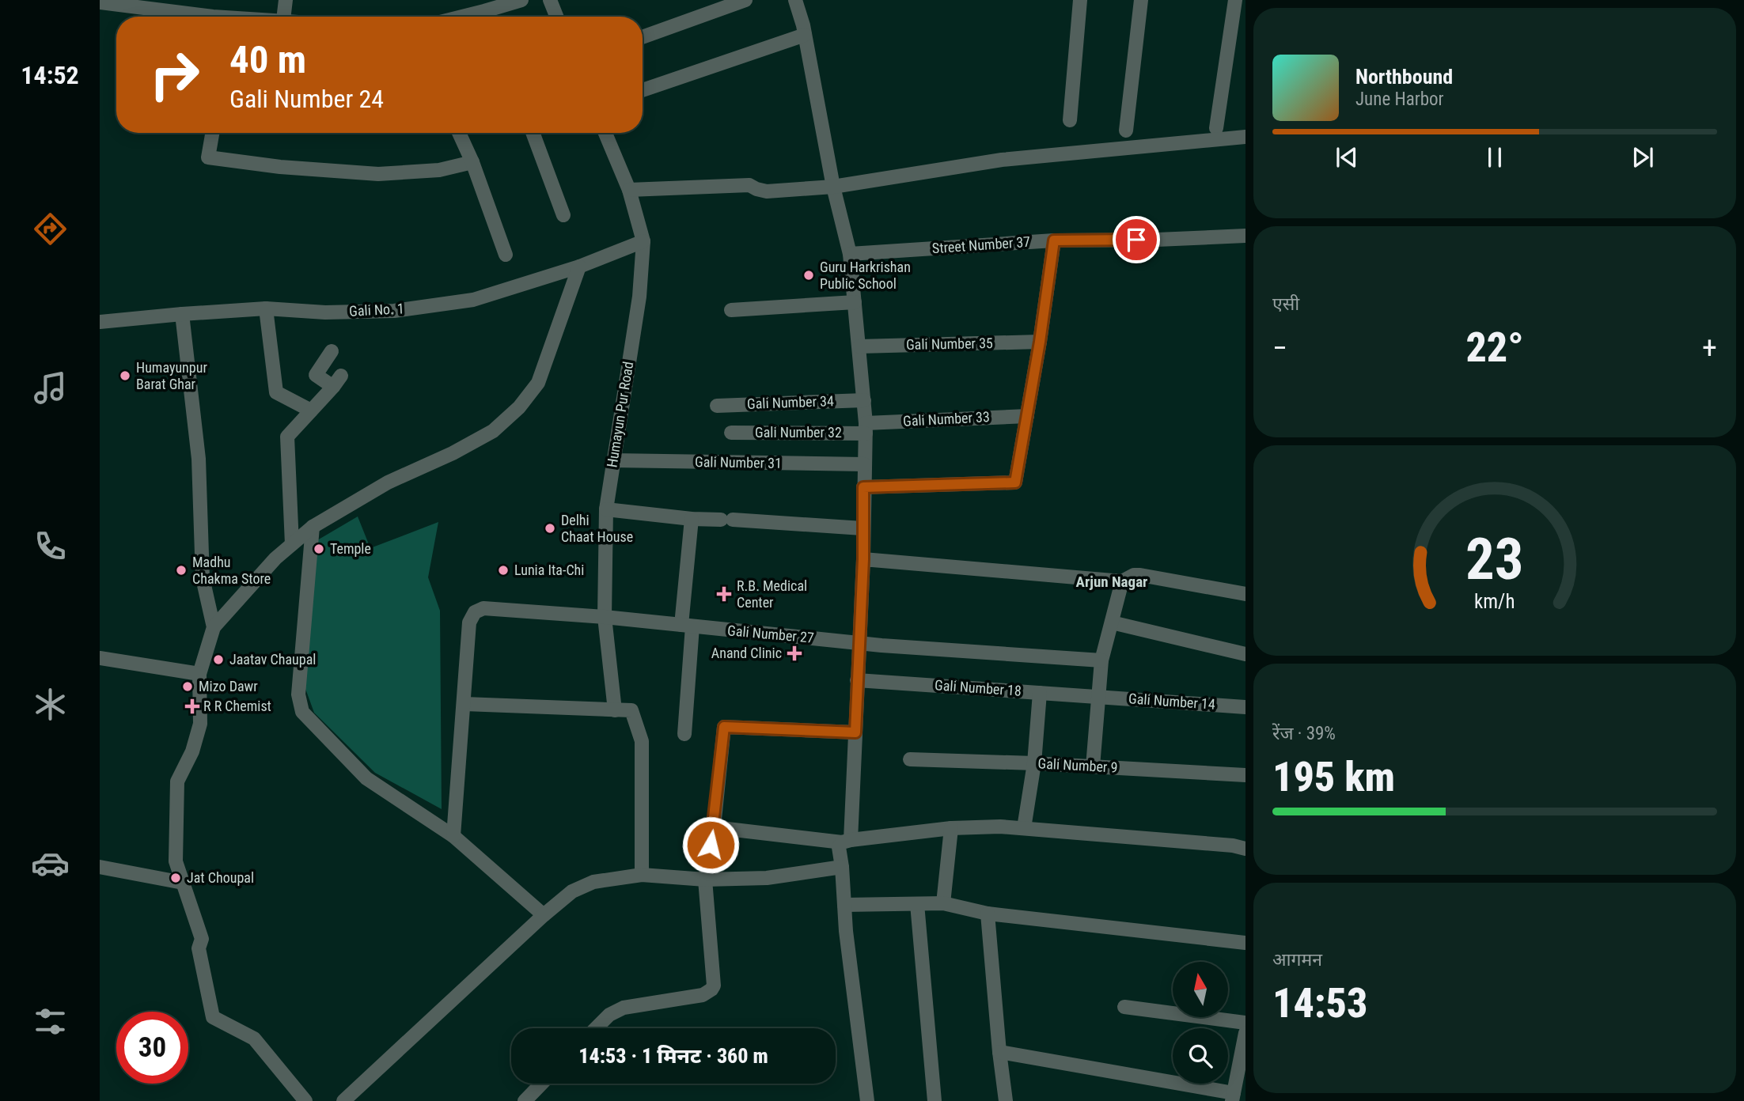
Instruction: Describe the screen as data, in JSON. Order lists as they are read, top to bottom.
{
  "streets": {
    "street": [
      "Street Number 37",
      "Gali No. 1",
      "Gali Number 35",
      "Gali Number 34",
      "Humayun Pur Road",
      "Gali Number 33",
      "Gali Number 32",
      "Gali Number 31",
      "Gali Number 27",
      "Gali Number 18",
      "Gali Number 14",
      "Gali Number 9"
    ]
  },
  "crossings": [
    ["Gali No. 1", "Humayun Pur Road"],
    ["Humayun Pur Road", "Gali Number 31"],
    ["Humayun Pur Road", "Gali Number 27"],
    ["Gali Number 33", "Gali Number 32"],
    ["Gali Number 18", "Gali Number 14"]
  ],
  "districts": ["Arjun Nagar"],
  "places": {
    "other": [
      "Guru Harkrishan Public School",
      "Humayunpur Barat Ghar",
      "Delhi Chaat House",
      "Temple",
      "Madhu Chakma Store",
      "Lunia Ita-Chi",
      "Jaatav Chaupal",
      "Mizo Dawr",
      "Jat Choupal"
    ],
    "health": ["R.B. Medical Center", "Anand Clinic", "R R Chemist"]
  },
  "north": "top",
  "page": {
    "tabs": "14:52",
    "turn": ["40 m", "Gali Number 24"],
    "song": ["Northbound", "June Harbor"],
    "tile": [
      "एसी",
      ["रेंज · 39%", "195 km"],
      ["आगमन", "14:53"]
    ],
    "heat": ["−", "22°", "+"],
    "limit": "30",
    "trip": "14:53 · 1 मिनट · 360 m",
    "gauge": ["23", "km/h"]
  }
}
